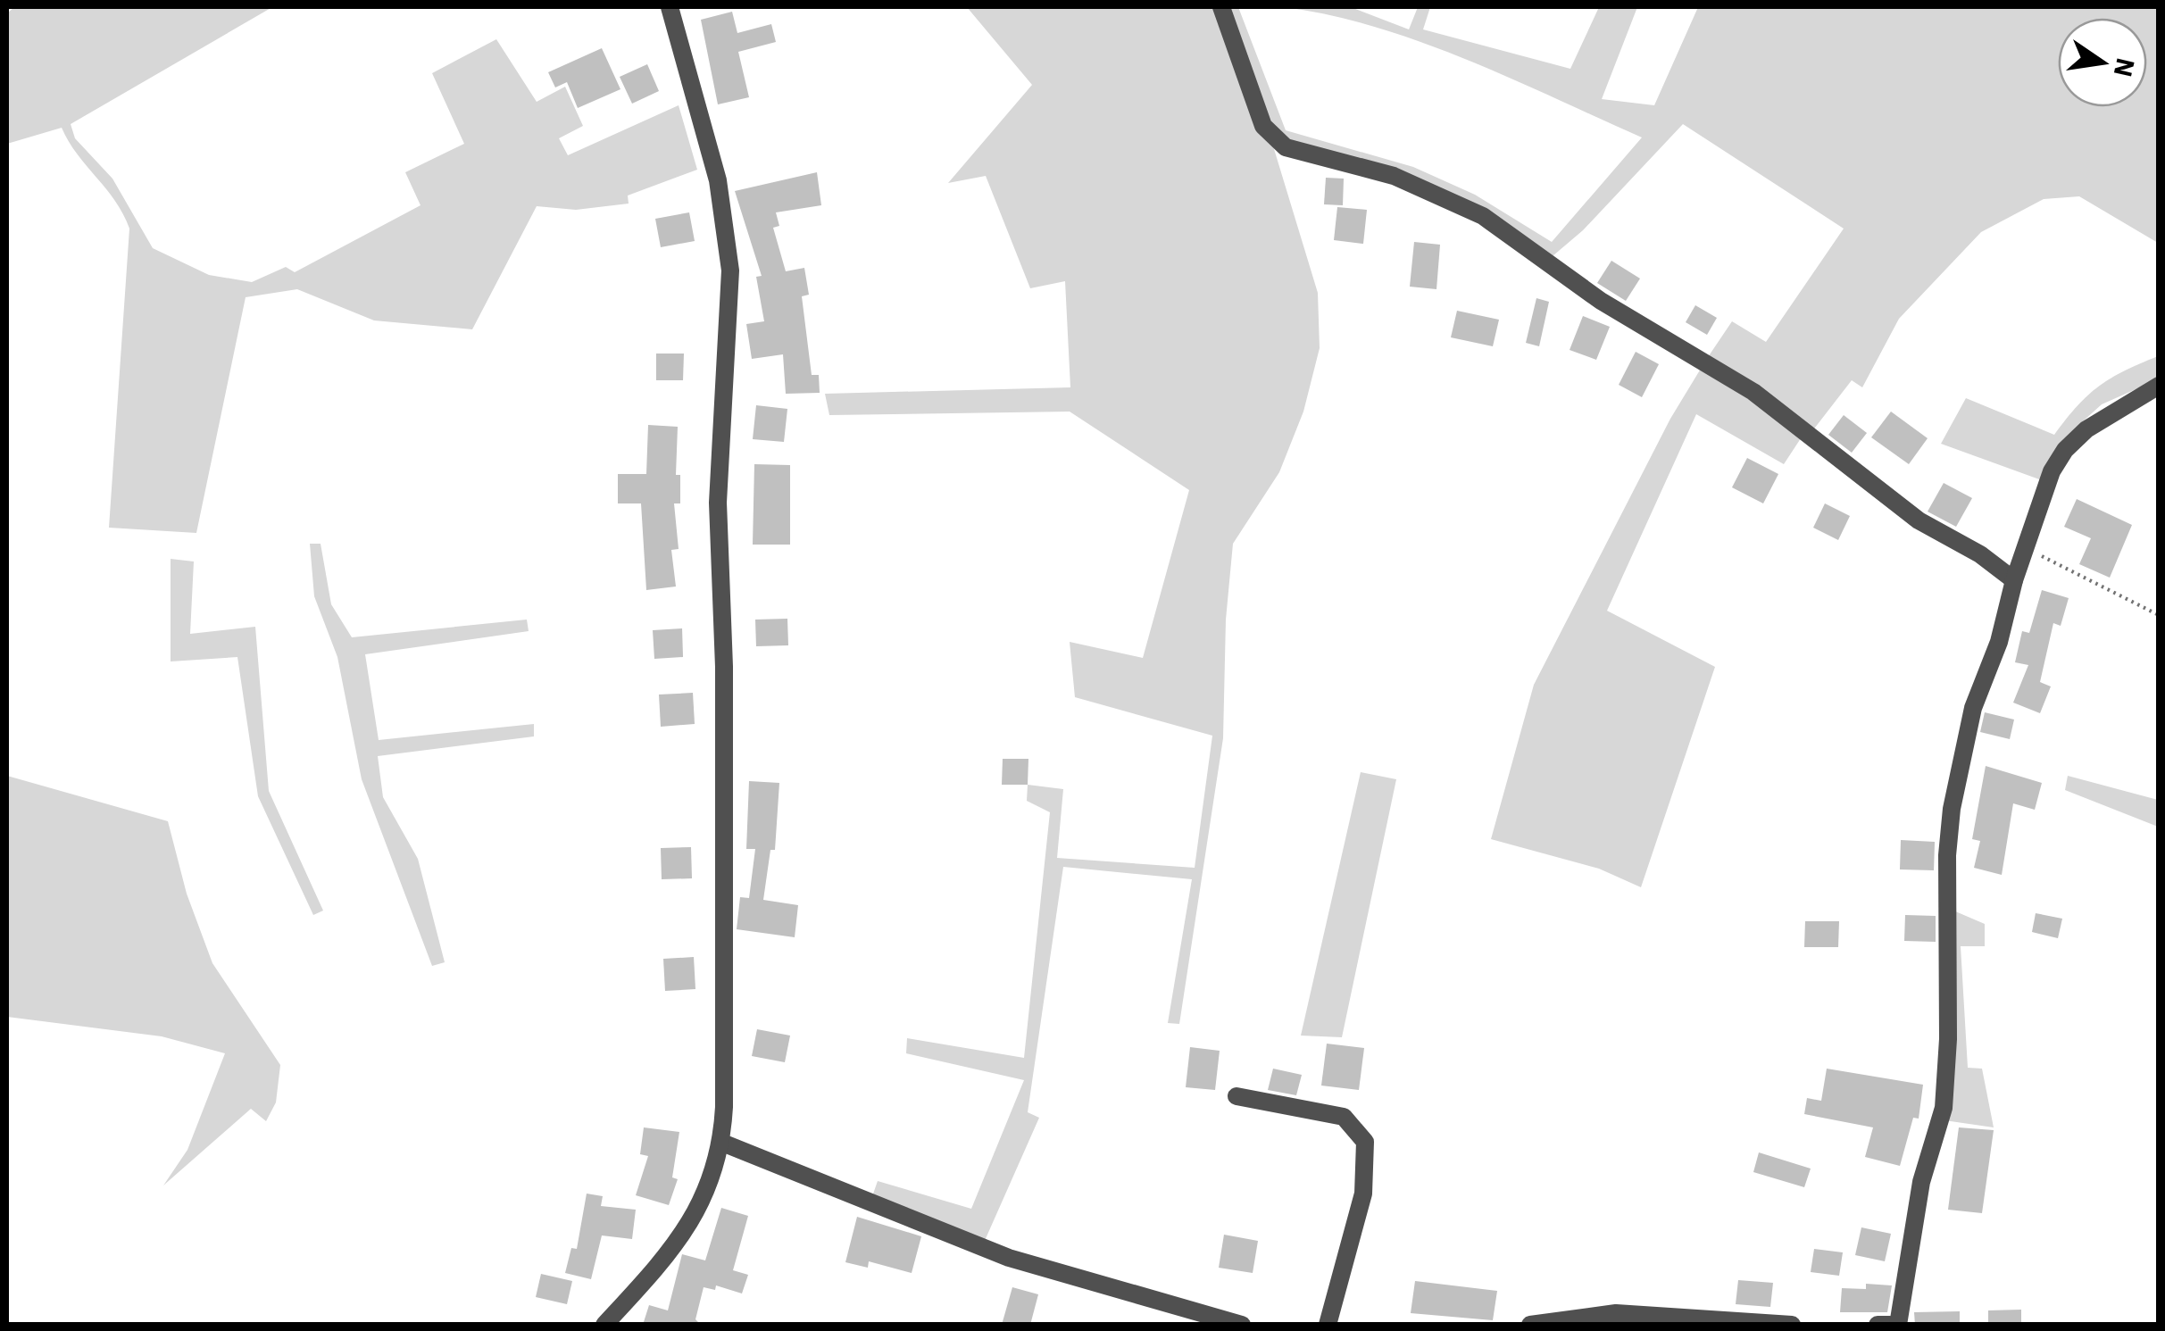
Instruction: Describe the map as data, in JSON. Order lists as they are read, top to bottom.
{
  "north": "right"
}
